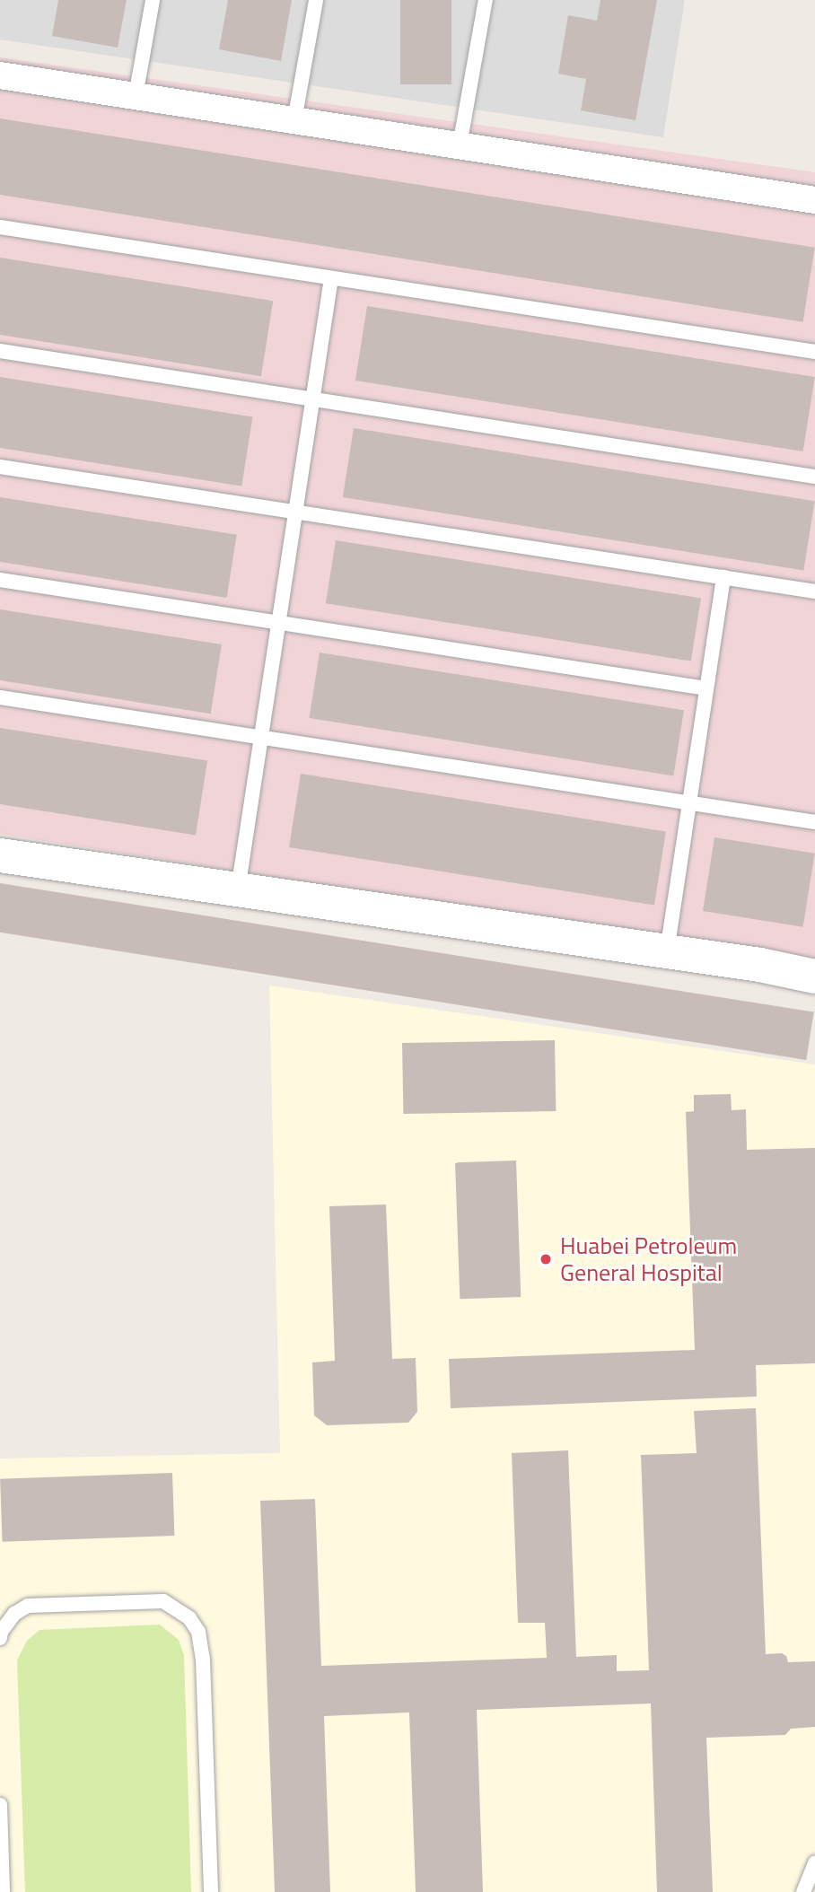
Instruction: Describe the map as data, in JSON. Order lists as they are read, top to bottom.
{
  "places": ["Huabei Petroleum General Hospital"]
}
